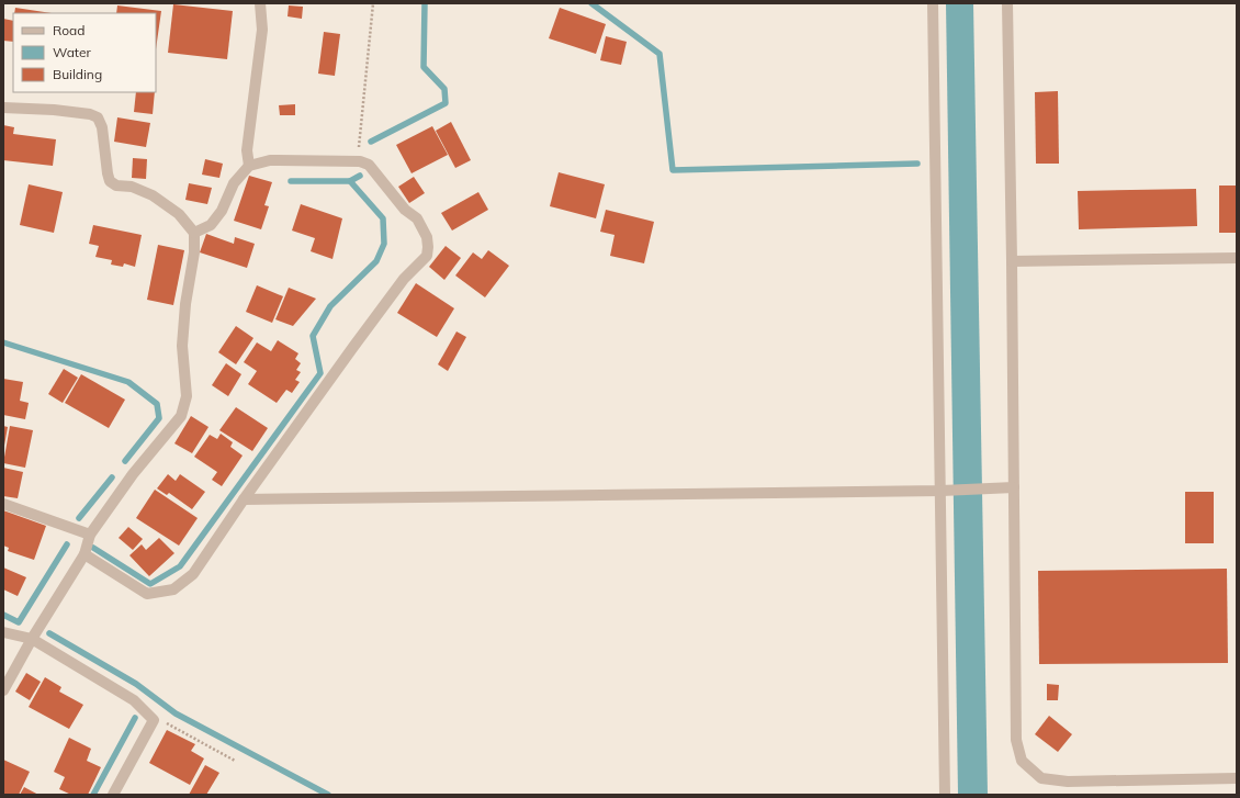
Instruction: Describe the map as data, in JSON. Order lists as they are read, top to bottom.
{
  "legend": ["Road", "Water", "Building"]
}
